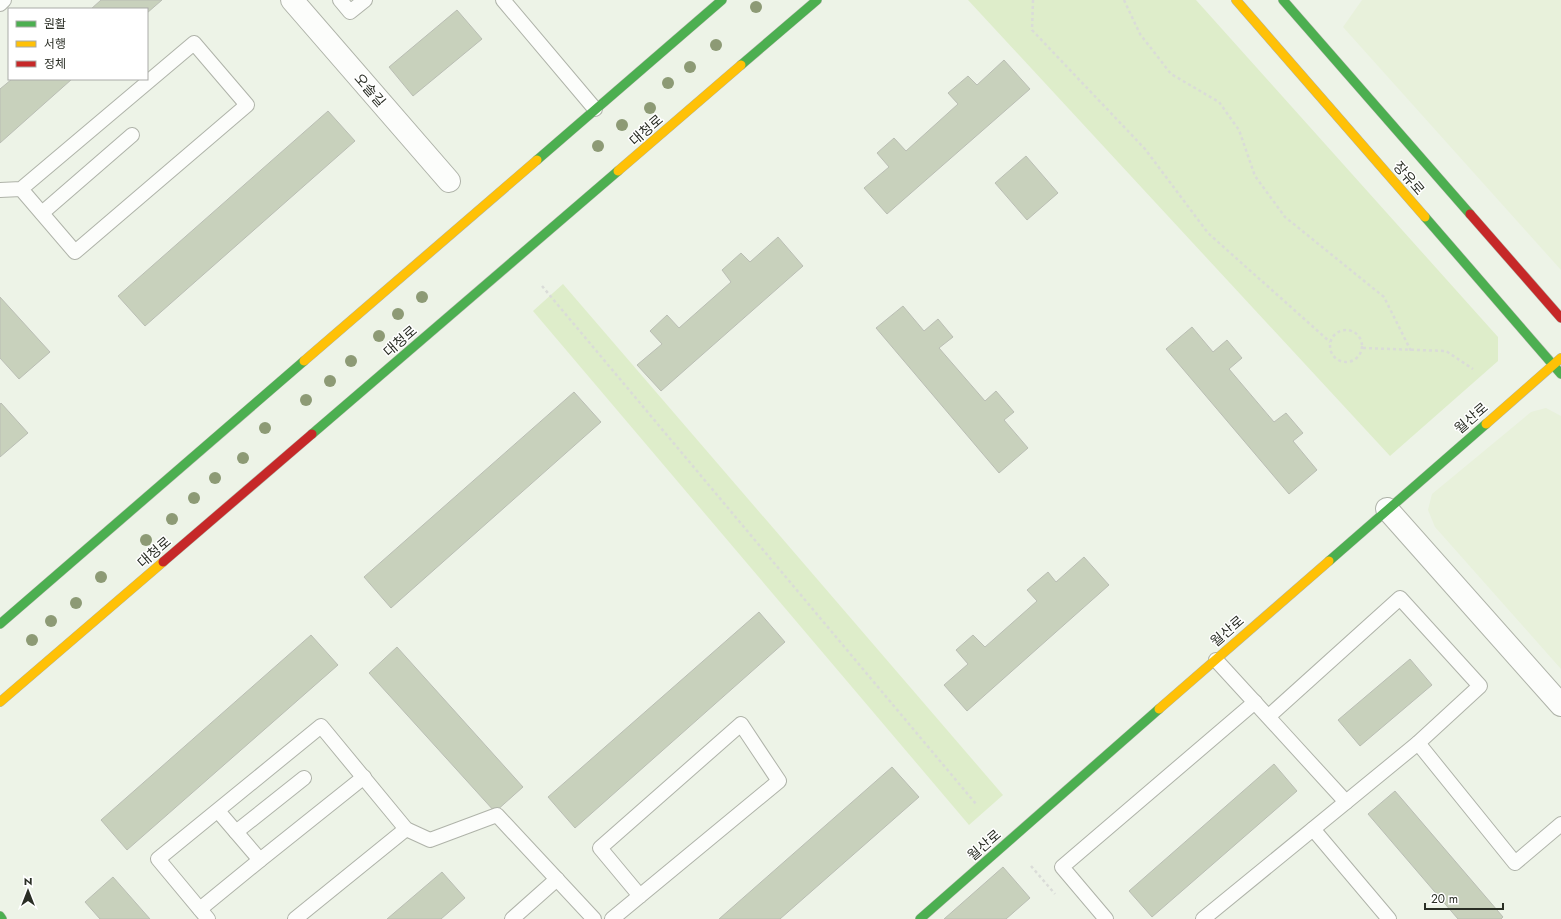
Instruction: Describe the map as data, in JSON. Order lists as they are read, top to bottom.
{
  "streets": {
    "main road": ["대청로", "장유로", "월산로"],
    "street": ["오솔길"]
  },
  "crossings": [
    ["장유로", "월산로"]
  ],
  "legend": ["원활", "서행", "정체"],
  "scale_bar": "20 m",
  "north": "top"
}
